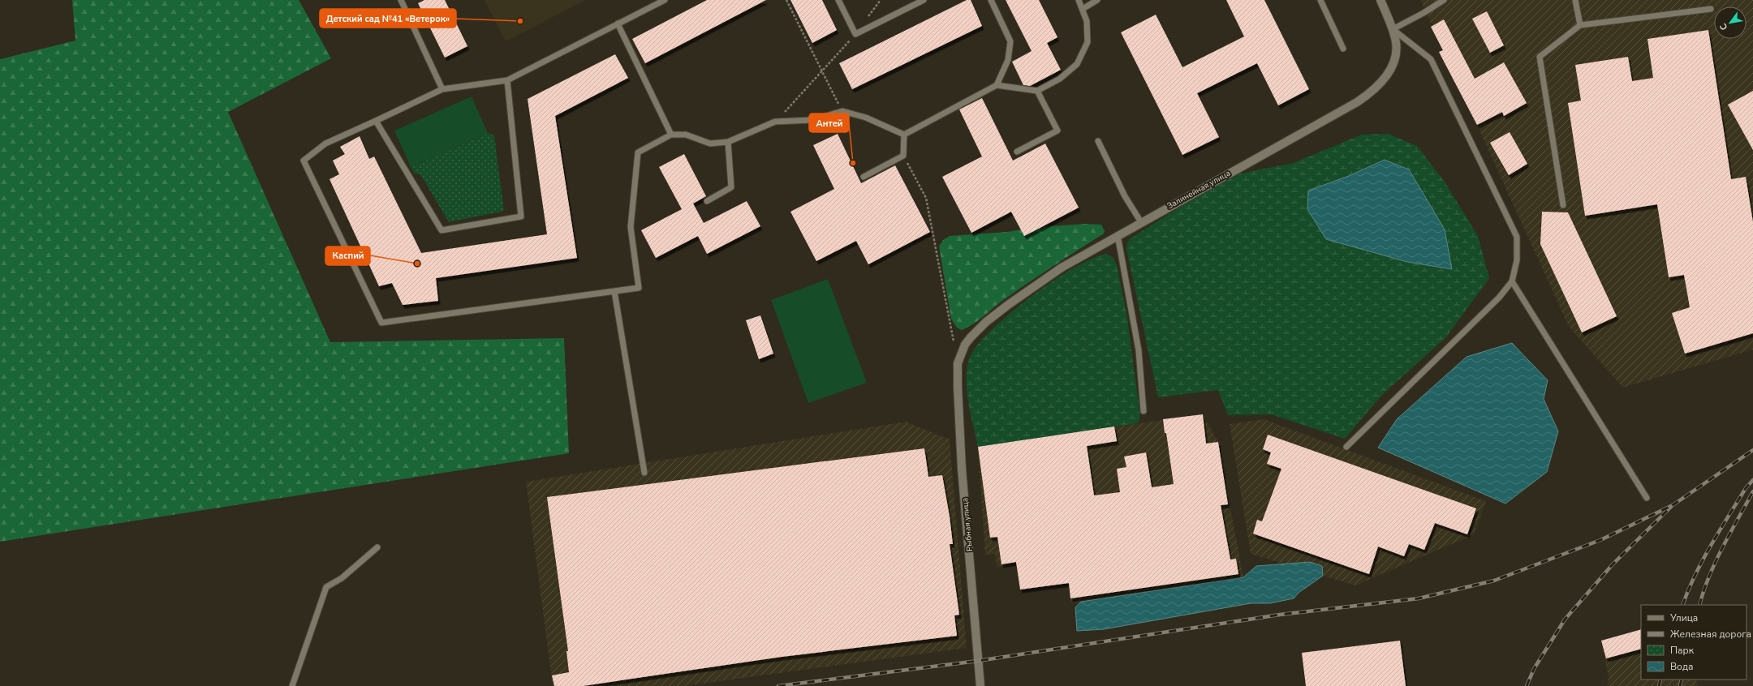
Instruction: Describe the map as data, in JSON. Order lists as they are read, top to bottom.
{
  "streets": {
    "street": ["Залинейная улица", "Рыбная улица"]
  },
  "crossings": [
    ["Залинейная улица", "Рыбная улица"]
  ],
  "places": ["Детский сад №41 «Ветерок»", "Антей", "Каспий"],
  "legend": [
    "Улица",
    "Железная дорога",
    "Парк",
    "Вода"
  ],
  "north": "bottom left"
}
